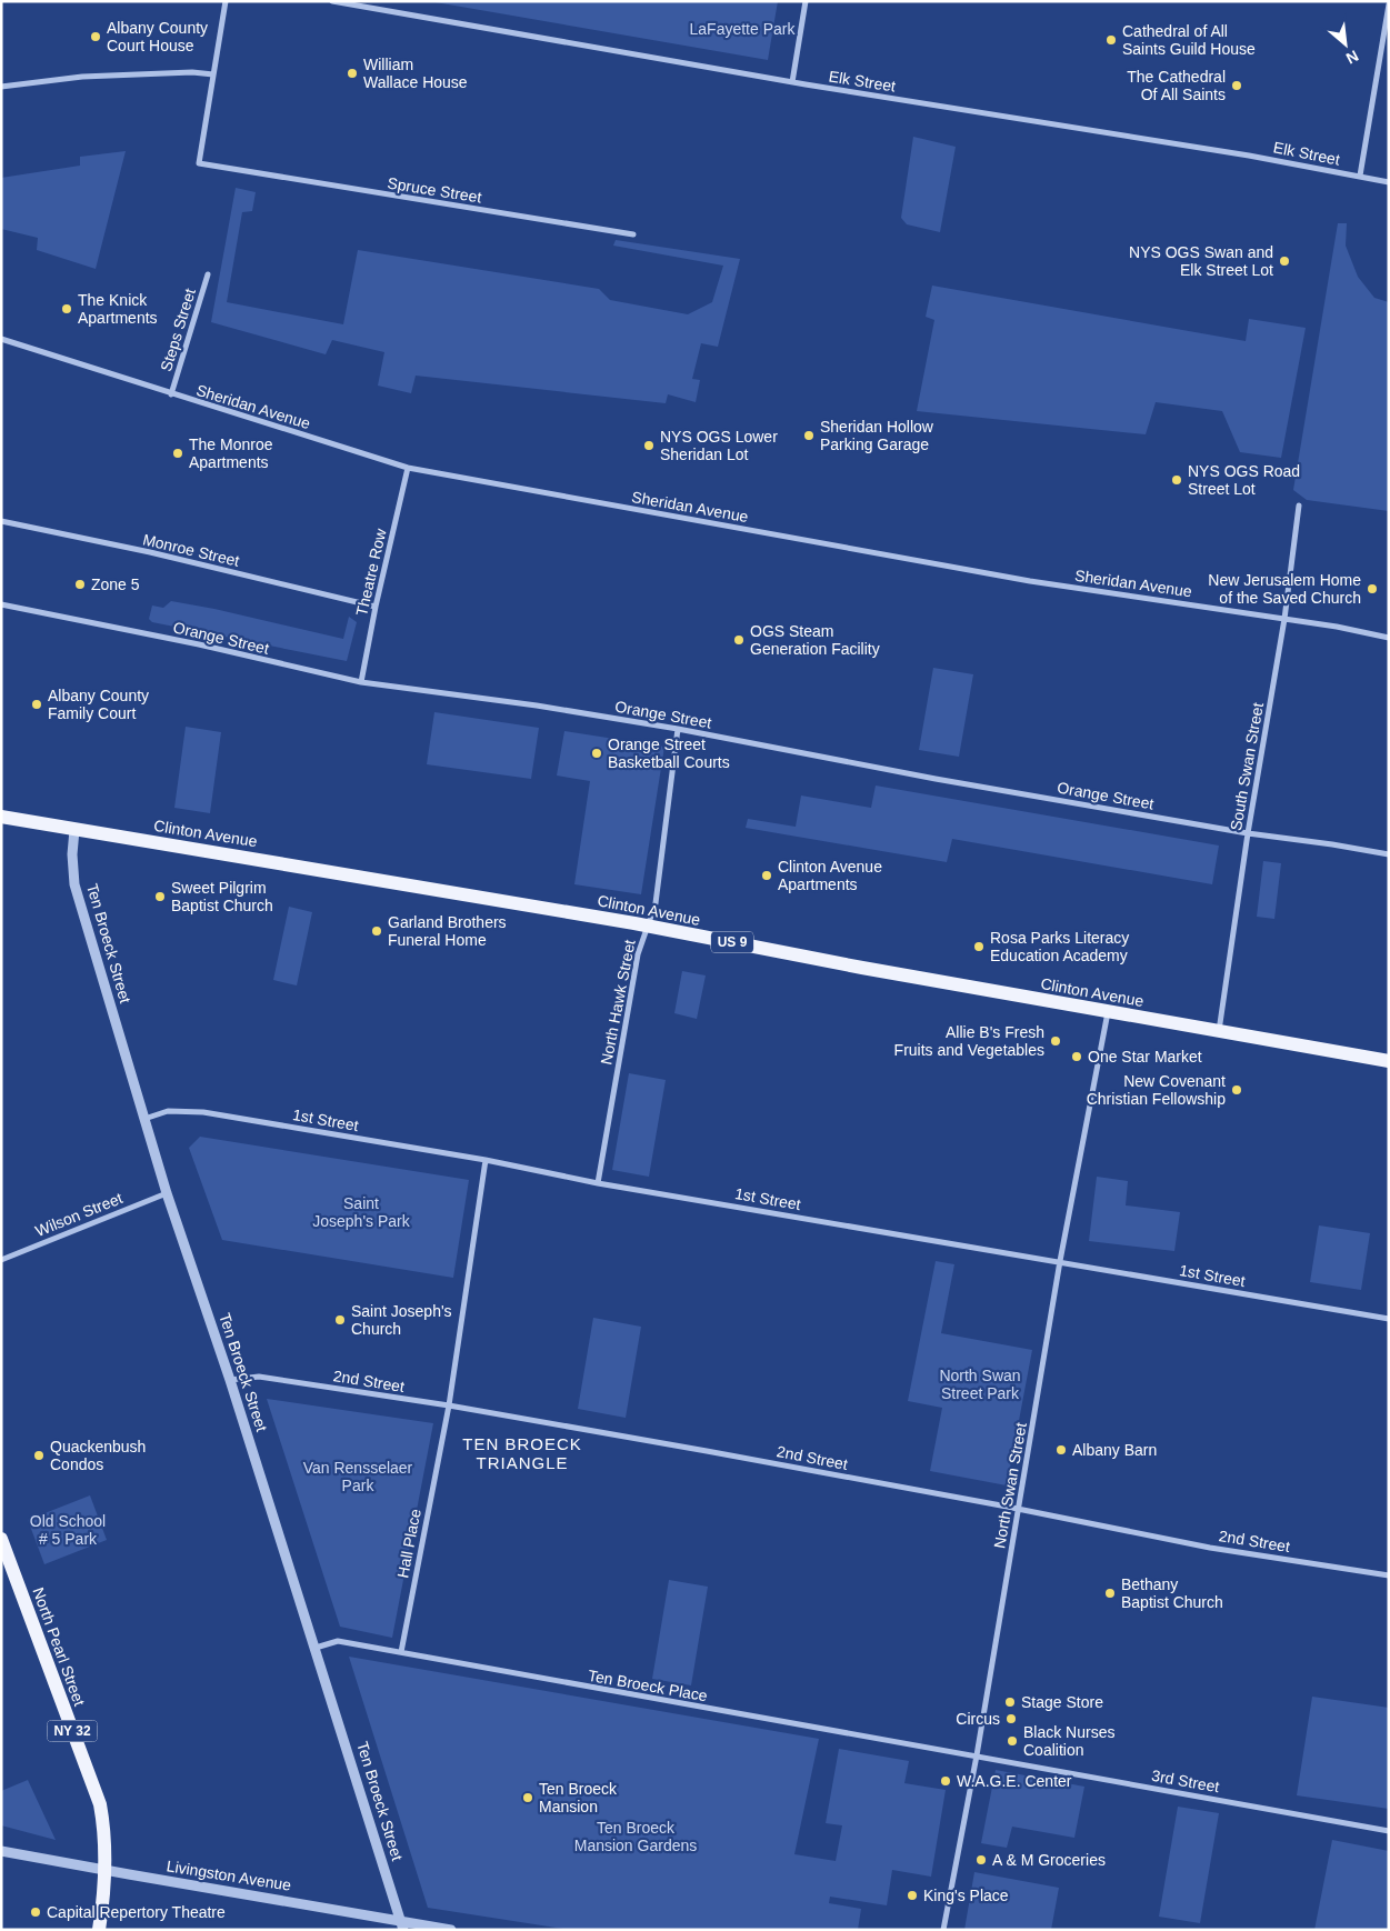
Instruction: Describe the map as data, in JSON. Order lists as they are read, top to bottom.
{
  "streets": {
    "main road": [
      "Clinton Avenue",
      "US 9",
      "North Pearl Street",
      "NY 32"
    ],
    "street": [
      "Elk Street",
      "Spruce Street",
      "Steps Street",
      "Sheridan Avenue",
      "Monroe Street",
      "Theatre Row",
      "Orange Street",
      "South Swan Street",
      "Ten Broeck Street",
      "North Hawk Street",
      "1st Street",
      "Wilson Street",
      "2nd Street",
      "North Swan Street",
      "Hall Place",
      "Ten Broeck Place",
      "3rd Street",
      "Livingston Avenue"
    ]
  },
  "crossings": [
    ["Steps Street", "Sheridan Avenue"],
    ["Sheridan Avenue", "Theatre Row"],
    ["Sheridan Avenue", "South Swan Street"],
    ["Monroe Street", "Theatre Row"],
    ["Theatre Row", "Orange Street"],
    ["Orange Street", "South Swan Street"],
    ["Orange Street", "North Hawk Street"],
    ["South Swan Street", "Clinton Avenue"],
    ["Clinton Avenue", "Ten Broeck Street"],
    ["Clinton Avenue", "North Hawk Street"],
    ["Clinton Avenue", "North Swan Street"],
    ["Ten Broeck Street", "1st Street"],
    ["Ten Broeck Street", "Wilson Street"],
    ["Ten Broeck Street", "2nd Street"],
    ["Ten Broeck Street", "Ten Broeck Place"],
    ["Ten Broeck Street", "Livingston Avenue"],
    ["North Hawk Street", "1st Street"],
    ["1st Street", "North Swan Street"],
    ["1st Street", "Hall Place"],
    ["2nd Street", "North Swan Street"],
    ["2nd Street", "Hall Place"],
    ["North Swan Street", "Ten Broeck Place"],
    ["North Swan Street", "3rd Street"],
    ["Hall Place", "Ten Broeck Place"],
    ["North Pearl Street", "Livingston Avenue"],
    ["Ten Broeck Place", "3rd Street"]
  ],
  "districts": ["TEN BROECK TRIANGLE"],
  "parks": [
    "LaFayette Park",
    "Saint Joseph's Park",
    "North Swan Street Park",
    "Van Rensselaer Park",
    "Old School # 5 Park",
    "Ten Broeck Mansion Gardens"
  ],
  "places": [
    "Albany County Court House",
    "Cathedral of All Saints Guild House",
    "William Wallace House",
    "The Cathedral Of All Saints",
    "NYS OGS Swan and Elk Street Lot",
    "The Knick Apartments",
    "Sheridan Hollow Parking Garage",
    "NYS OGS Lower Sheridan Lot",
    "The Monroe Apartments",
    "NYS OGS Road Street Lot",
    "Zone 5",
    "New Jerusalem Home of the Saved Church",
    "OGS Steam Generation Facility",
    "Albany County Family Court",
    "Orange Street Basketball Courts",
    "Clinton Avenue Apartments",
    "Sweet Pilgrim Baptist Church",
    "Garland Brothers Funeral Home",
    "Rosa Parks Literacy Education Academy",
    "Allie B's Fresh Fruits and Vegetables",
    "One Star Market",
    "New Covenant Christian Fellowship",
    "Saint Joseph's Church",
    "Albany Barn",
    "Quackenbush Condos",
    "Bethany Baptist Church",
    "Stage Store",
    "Circus",
    "Black Nurses Coalition",
    "W.A.G.E. Center",
    "Ten Broeck Mansion",
    "A & M Groceries",
    "King's Place",
    "Capital Repertory Theatre"
  ],
  "north": "bottom right"
}
